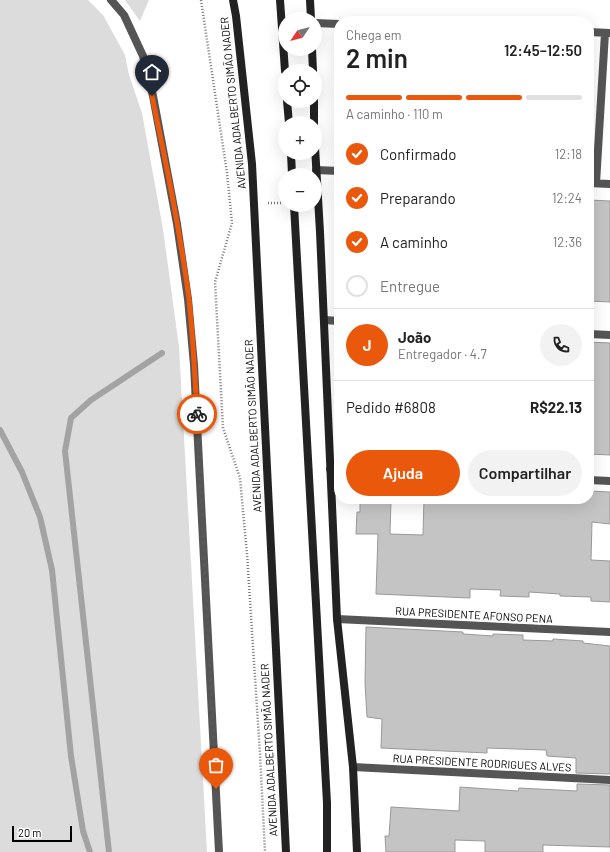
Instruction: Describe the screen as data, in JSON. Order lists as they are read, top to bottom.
{
  "streets": {
    "main road": ["AVENIDA ADALBERTO SIMÃO NADER"],
    "street": ["RUA PRESIDENTE AFONSO PENA", "RUA PRESIDENTE RODRIGUES ALVES"]
  },
  "scale_bar": "20 m",
  "north": "bottom left",
  "page": {
    "map_buttons": ["+", "−"],
    "heading": ["2 min", "Chega em", "12:45–12:50"],
    "panel": [
      "João",
      "Entregador · 4.7",
      "Pedido #6808",
      "R$22.13"
    ],
    "bar": "A caminho · 110 m",
    "list": [
      ["Confirmado", "12:18"],
      ["Preparando", "12:24"],
      ["A caminho", "12:36"],
      "Entregue"
    ],
    "round": "J",
    "buttons": ["Ajuda", "Compartilhar"],
    "scale": "20 m"
  }
}
